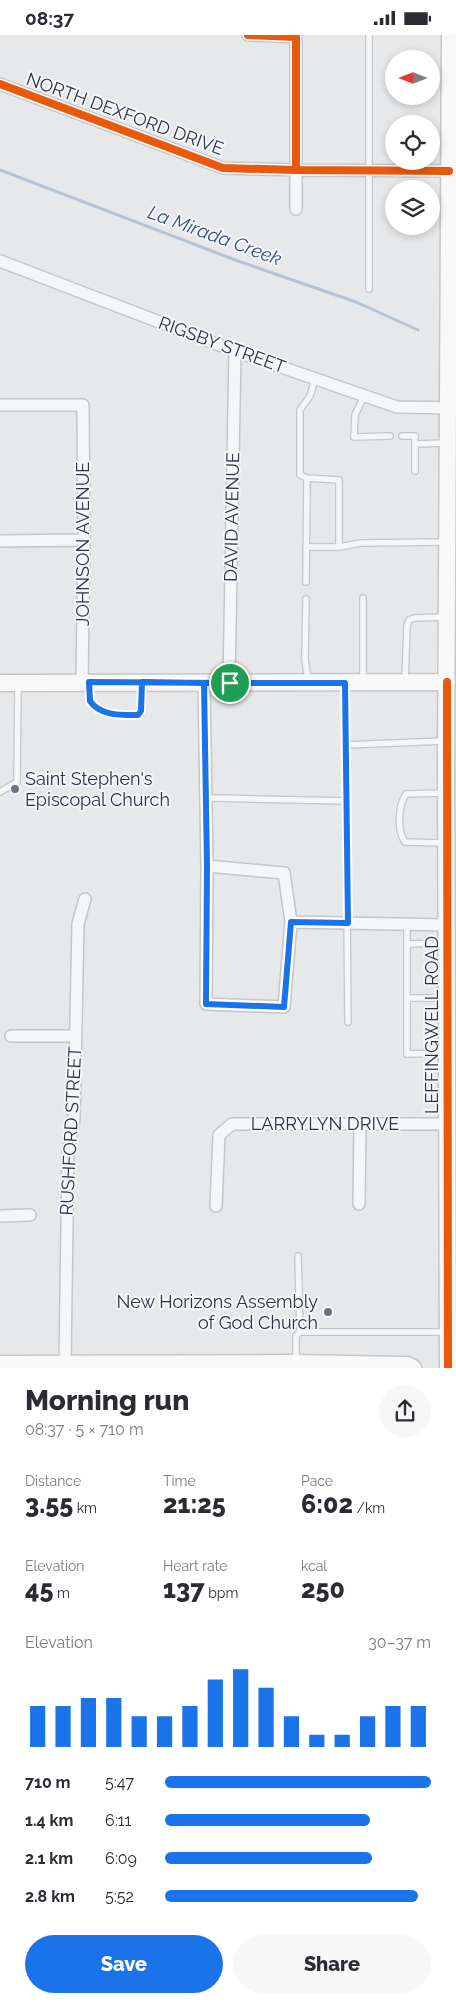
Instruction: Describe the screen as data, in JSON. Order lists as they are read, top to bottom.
{
  "streets": {
    "main road": ["LEFFINGWELL ROAD"],
    "street": [
      "NORTH DEXFORD DRIVE",
      "RIGSBY STREET",
      "DAVID AVENUE",
      "JOHNSON AVENUE",
      "LARRYLYN DRIVE",
      "RUSHFORD STREET"
    ]
  },
  "crossings": [
    ["NORTH DEXFORD DRIVE", "LEFFINGWELL ROAD"],
    ["RIGSBY STREET", "DAVID AVENUE"],
    ["RIGSBY STREET", "LEFFINGWELL ROAD"],
    ["LEFFINGWELL ROAD", "LARRYLYN DRIVE"]
  ],
  "water": ["La Mirada Creek"],
  "places": ["Saint Stephen's Episcopal Church", "New Horizons Assembly of God Church"],
  "north": "left",
  "page": {
    "status": "08:37",
    "heading": ["Morning run", "08:37 · 5 × 710 m"],
    "stats": [
      ["Distance", "3.55 km"],
      ["Time", "21:25"],
      ["Pace", "6:02 /km"],
      ["Elevation", "45 m"],
      ["Heart rate", "137 bpm"],
      ["kcal", "250"]
    ],
    "chart": ["Elevation", "30–37 m"],
    "list": [
      {
        "name": "710 m",
        "note": "5:47"
      },
      {
        "name": "1.4 km",
        "note": "6:11"
      },
      {
        "name": "2.1 km",
        "note": "6:09"
      },
      {
        "name": "2.8 km",
        "note": "5:52"
      }
    ],
    "buttons": ["Save", "Share"]
  }
}
